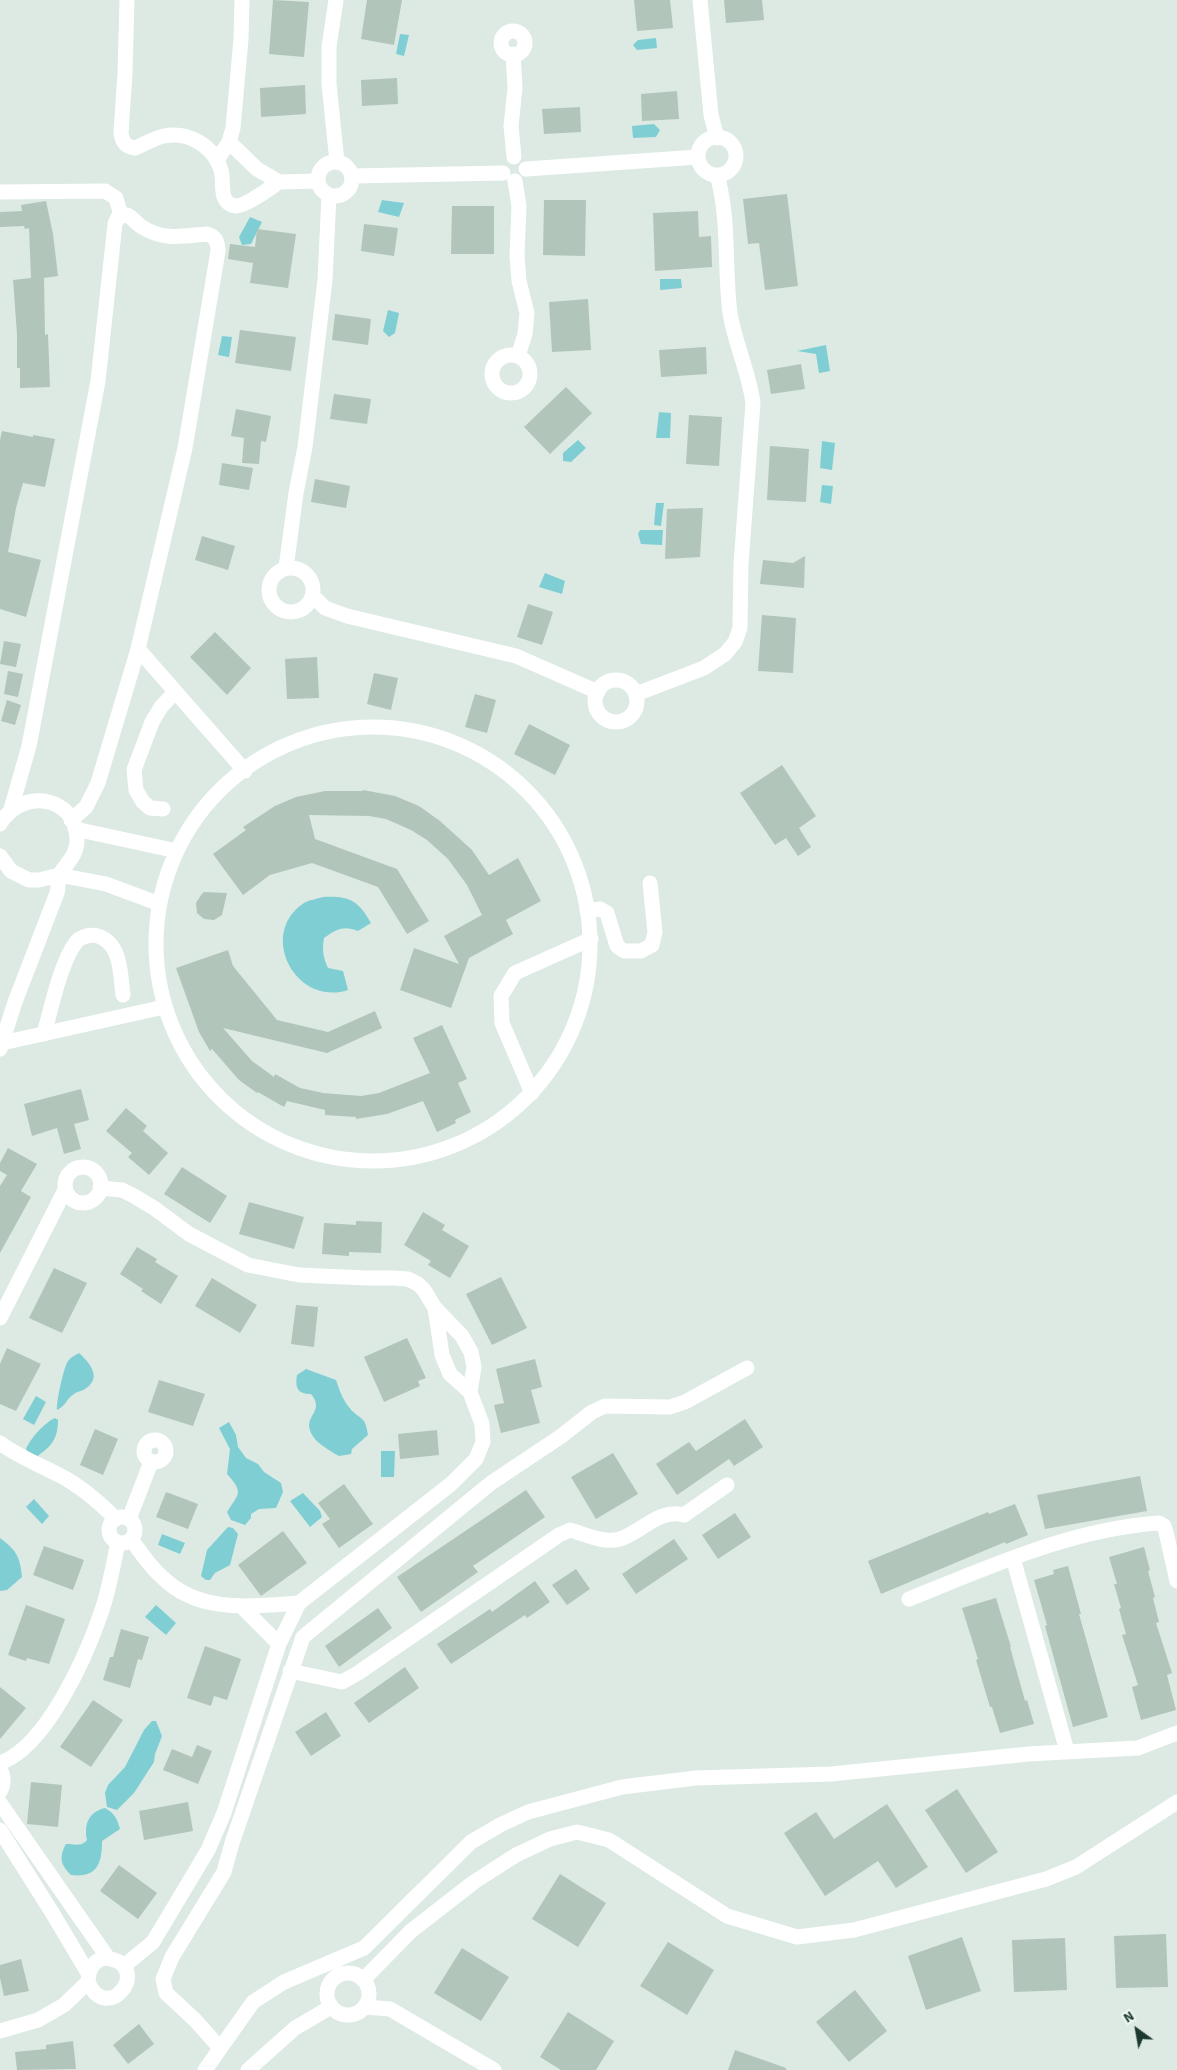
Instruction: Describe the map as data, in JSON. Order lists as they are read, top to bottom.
{
  "north": "top left"
}
